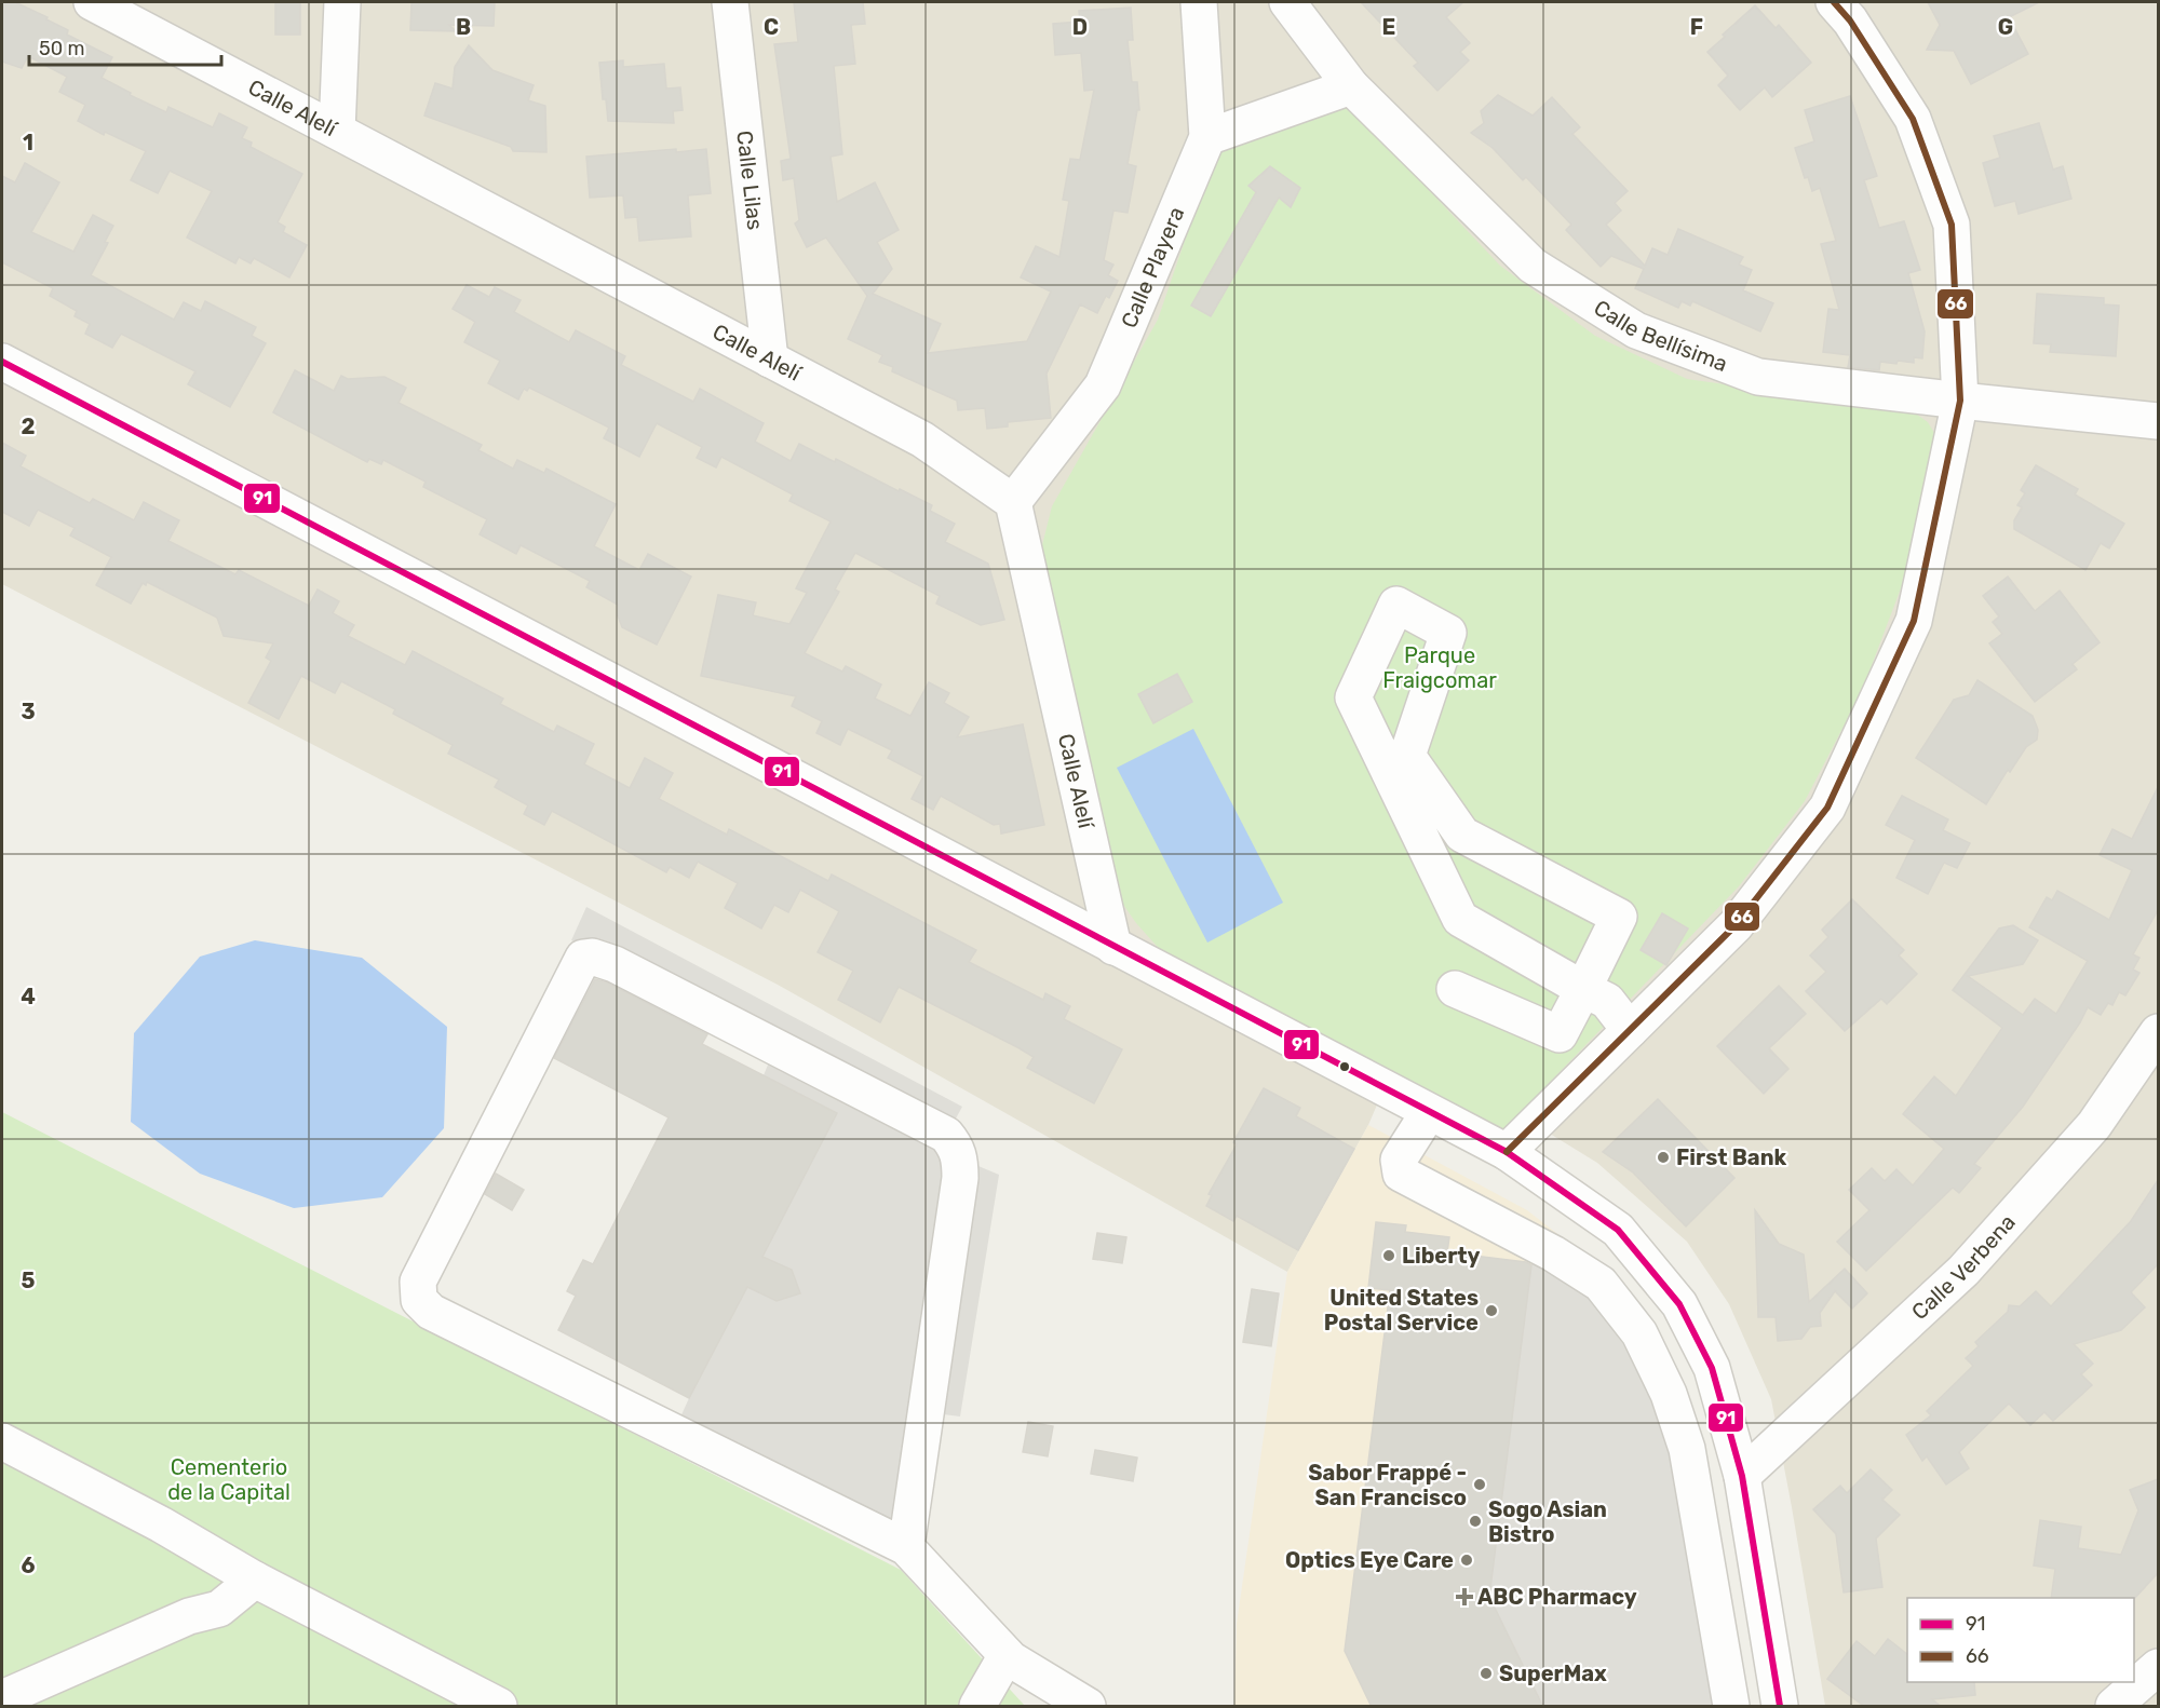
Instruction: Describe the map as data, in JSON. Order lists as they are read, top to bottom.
{
  "streets": {
    "street": [
      "Calle Alelí",
      "Calle Lilas",
      "Calle Playera",
      "Calle Bellísima",
      "Calle Verbena"
    ]
  },
  "crossings": [
    ["Calle Alelí", "Calle Lilas"],
    ["Calle Alelí", "Calle Playera"]
  ],
  "parks": ["Parque Fraigcomar", "Cementerio de la Capital"],
  "places": {
    "other": [
      "First Bank",
      "Liberty",
      "United States Postal Service",
      "Sabor Frappé - San Francisco",
      "Sogo Asian Bistro",
      "Optics Eye Care",
      "SuperMax"
    ],
    "health": ["ABC Pharmacy"]
  },
  "lines": ["transit line 66", "transit line 91"],
  "legend": ["91", "66"],
  "scale_bar": "50 m",
  "grid": {
    "columns": [
      "B",
      "C",
      "D",
      "E",
      "F",
      "G"
    ],
    "rows": [
      "1",
      "2",
      "3",
      "4",
      "5",
      "6"
    ]
  }
}
